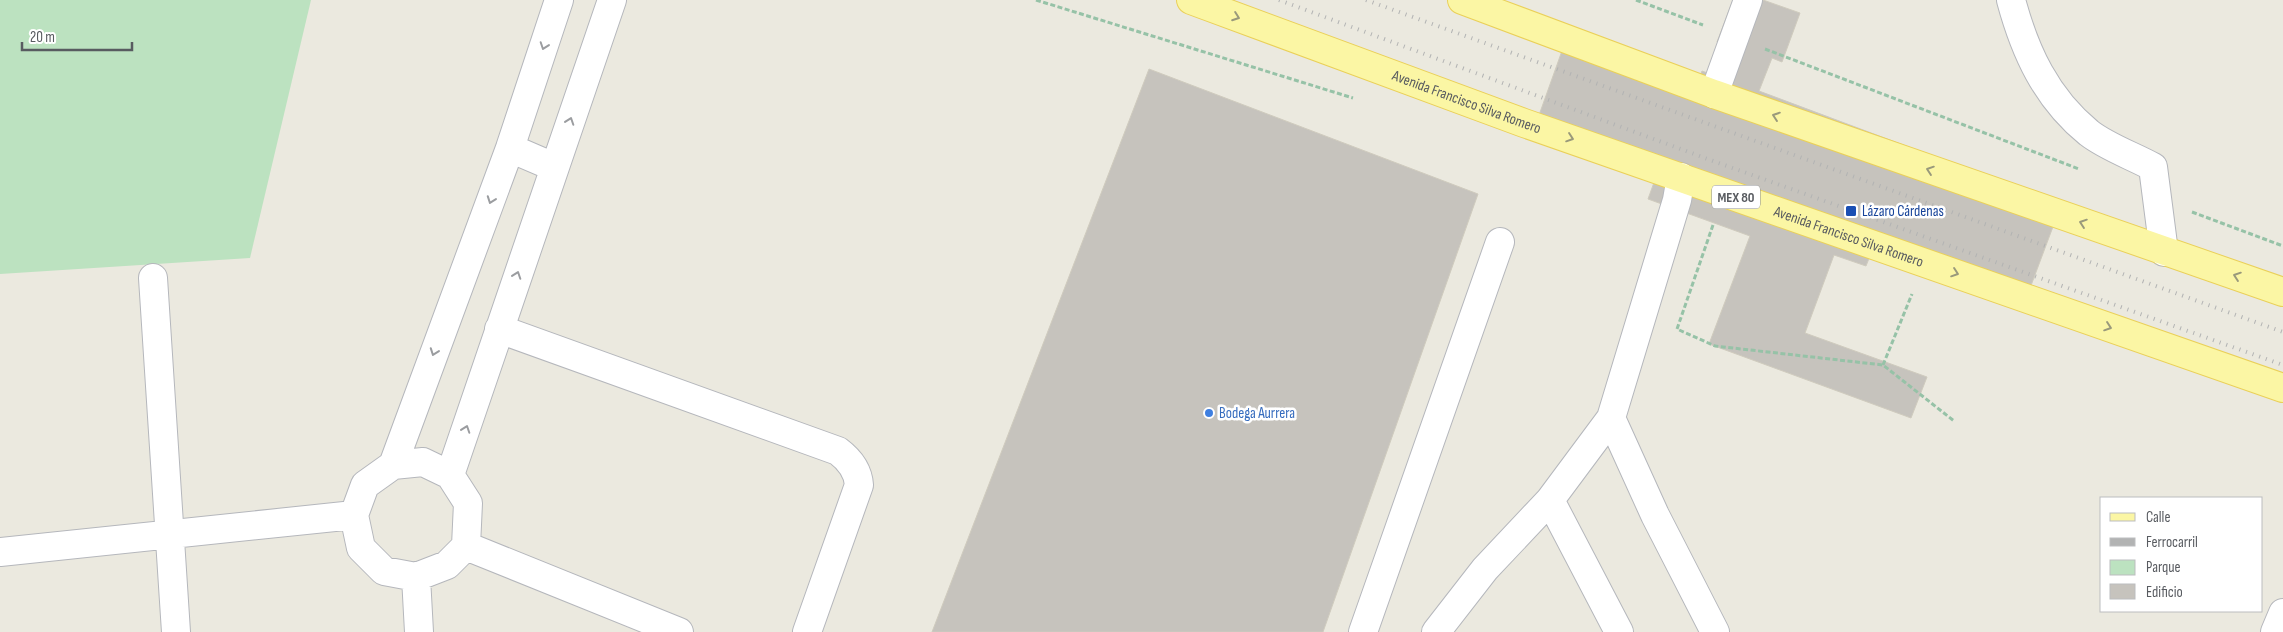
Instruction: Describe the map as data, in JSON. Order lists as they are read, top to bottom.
{
  "streets": {
    "main road": ["Avenida Francisco Silva Romero", "MEX 80"]
  },
  "places": {
    "transit": ["Lázaro Cárdenas"],
    "other": ["Bodega Aurrera"]
  },
  "legend": [
    "Calle",
    "Ferrocarril",
    "Parque",
    "Edificio"
  ],
  "scale_bar": "20 m"
}
